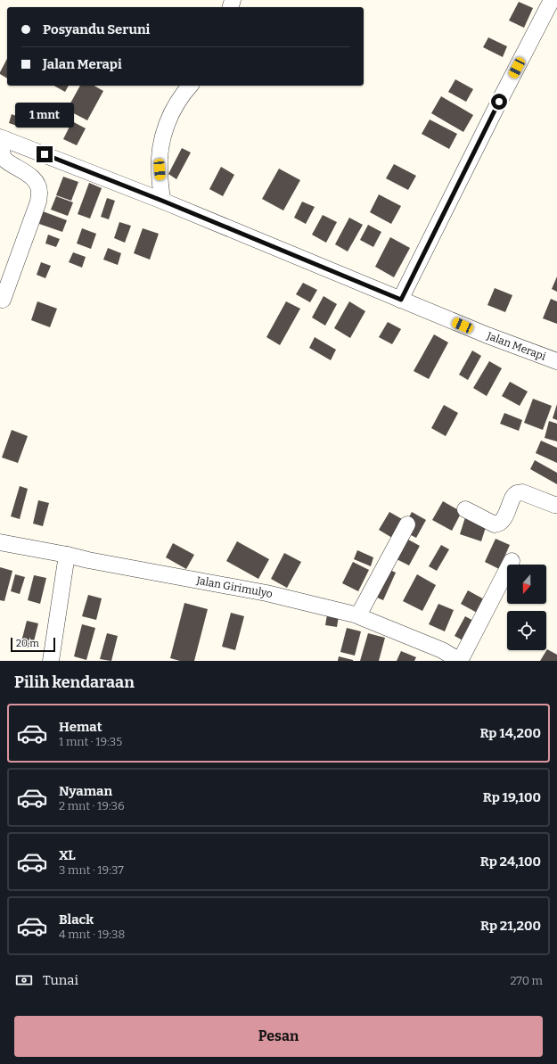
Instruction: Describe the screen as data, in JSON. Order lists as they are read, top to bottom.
{
  "streets": {
    "street": ["Jalan Merapi", "Jalan Girimulyo"]
  },
  "scale_bar": "20 m",
  "north": "bottom",
  "page": {
    "banner": ["Posyandu Seruni", "Jalan Merapi"],
    "bubble": "1 mnt",
    "scale": "20 m",
    "heading": "Pilih kendaraan",
    "list": [
      {
        "name": "Hemat",
        "note": "1 mnt · 19:35",
        "value": "Rp 14,200"
      },
      {
        "name": "Nyaman",
        "note": "2 mnt · 19:36",
        "value": "Rp 19,100"
      },
      {
        "name": "XL",
        "note": "3 mnt · 19:37",
        "value": "Rp 24,100"
      },
      {
        "name": "Black",
        "note": "4 mnt · 19:38",
        "value": "Rp 21,200"
      }
    ],
    "pay": ["Tunai", "270 m"],
    "buttons": "Pesan"
  }
}
